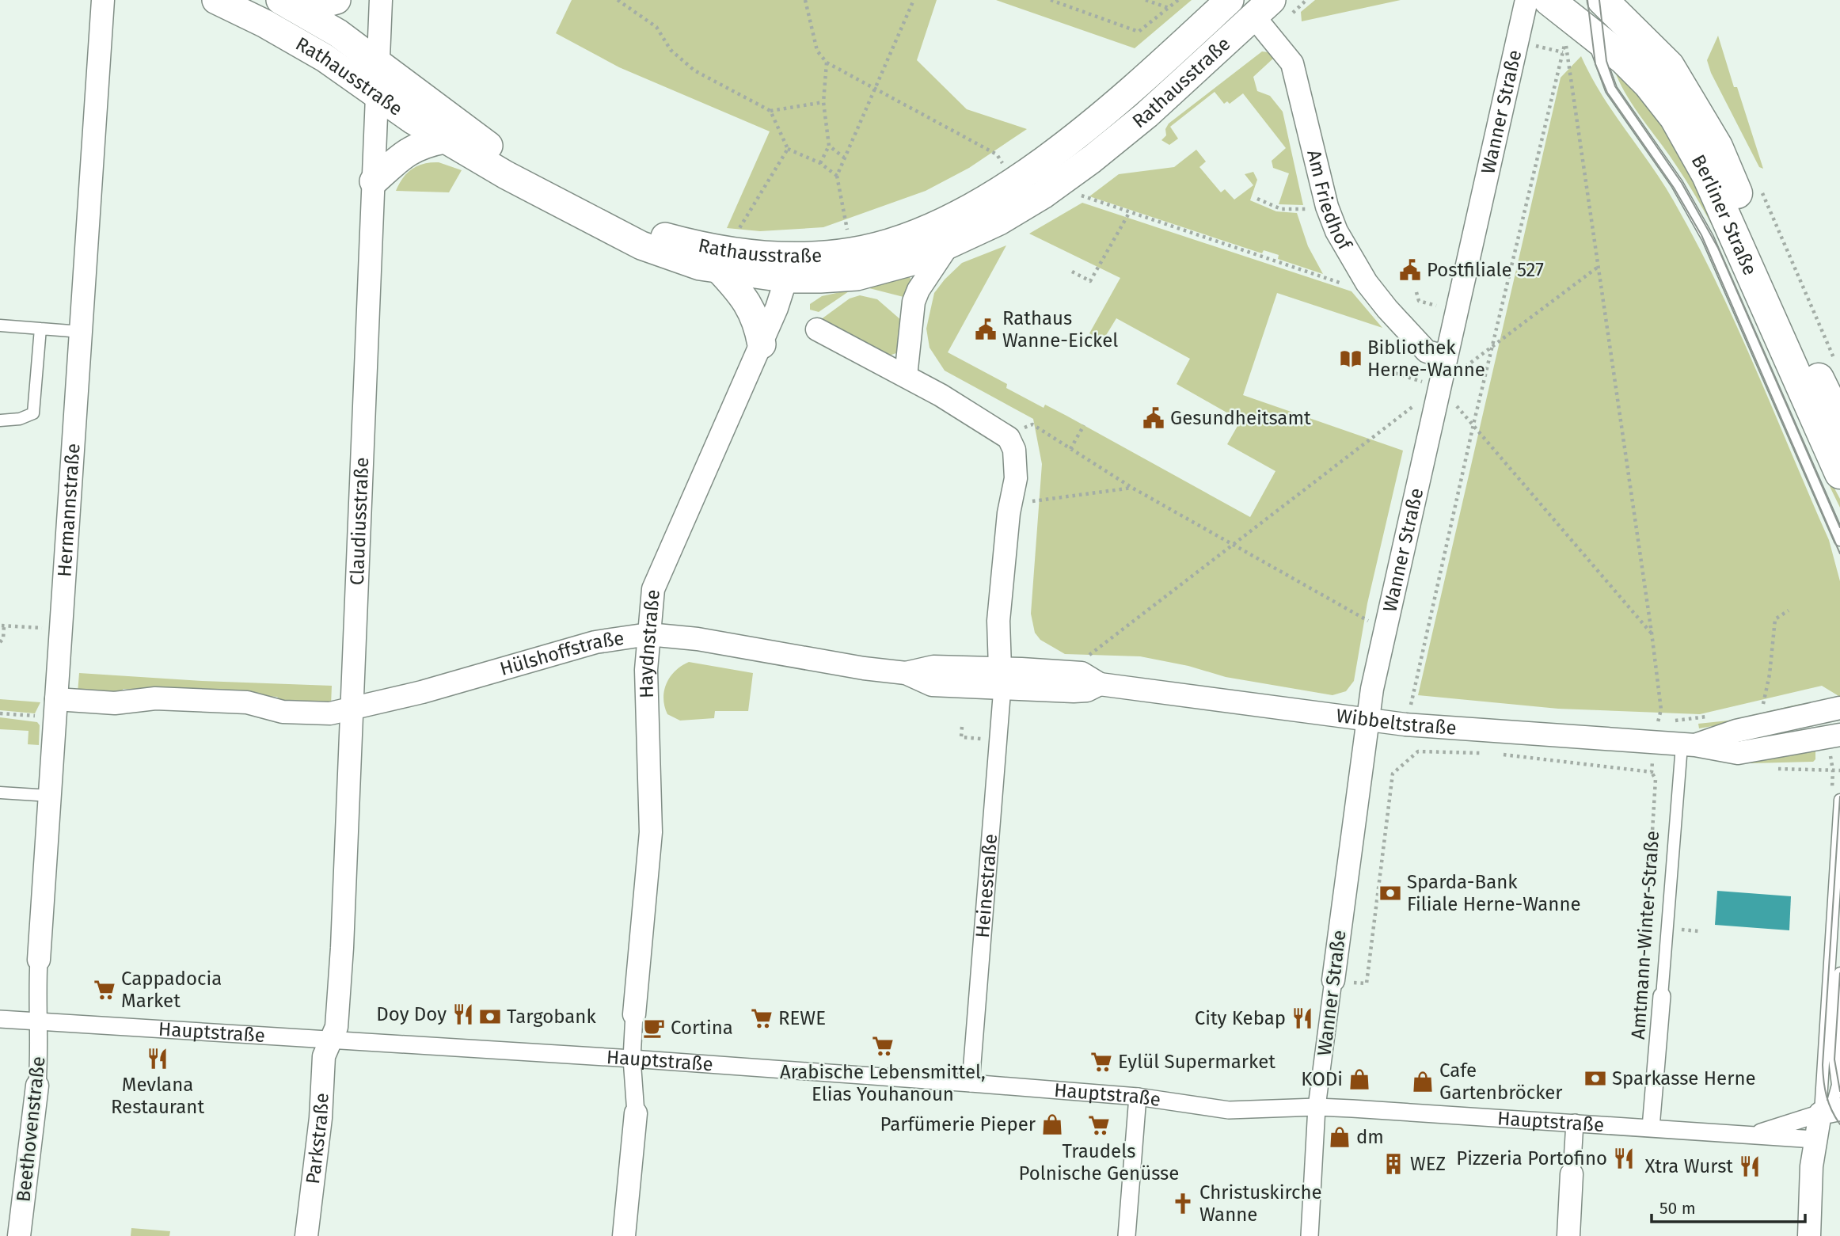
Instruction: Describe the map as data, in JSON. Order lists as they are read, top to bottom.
{
  "streets": {
    "main road": ["Berliner Straße"],
    "street": [
      "Rathausstraße",
      "Wanner Straße",
      "Am Friedhof",
      "Hermannstraße",
      "Claudiusstraße",
      "Haydnstraße",
      "Hülshoffstraße",
      "Wibbeltstraße",
      "Heinestraße",
      "Amtmann-Winter-Straße",
      "Hauptstraße",
      "Beethovenstraße",
      "Parkstraße"
    ]
  },
  "crossings": [
    ["Rathausstraße", "Am Friedhof"],
    ["Rathausstraße", "Claudiusstraße"],
    ["Rathausstraße", "Haydnstraße"],
    ["Wanner Straße", "Am Friedhof"],
    ["Wanner Straße", "Wibbeltstraße"],
    ["Wanner Straße", "Hauptstraße"],
    ["Hermannstraße", "Hülshoffstraße"],
    ["Hermannstraße", "Hauptstraße"],
    ["Hermannstraße", "Beethovenstraße"],
    ["Claudiusstraße", "Hülshoffstraße"],
    ["Claudiusstraße", "Hauptstraße"],
    ["Claudiusstraße", "Parkstraße"],
    ["Haydnstraße", "Hülshoffstraße"],
    ["Haydnstraße", "Hauptstraße"],
    ["Hülshoffstraße", "Wibbeltstraße"],
    ["Hülshoffstraße", "Heinestraße"],
    ["Wibbeltstraße", "Heinestraße"],
    ["Wibbeltstraße", "Amtmann-Winter-Straße"],
    ["Heinestraße", "Hauptstraße"],
    ["Amtmann-Winter-Straße", "Hauptstraße"],
    ["Hauptstraße", "Beethovenstraße"],
    ["Hauptstraße", "Parkstraße"]
  ],
  "places": {
    "public building": ["Postfiliale 527", "Rathaus Wanne-Eickel", "Gesundheitsamt"],
    "library": ["Bibliothek Herne-Wanne"],
    "bank": ["Sparda-Bank Filiale Herne-Wanne", "Targobank", "Sparkasse Herne"],
    "supermarket": [
      "Cappadocia Market",
      "REWE",
      "Arabische Lebensmittel, Elias Youhanoun",
      "Eylül Supermarket",
      "Traudels Polnische Genüsse"
    ],
    "restaurant": [
      "Doy Doy",
      "City Kebap",
      "Mevlana Restaurant",
      "Pizzeria Portofino",
      "Xtra Wurst"
    ],
    "cafe": ["Cortina"],
    "shop": [
      "KODi",
      "Cafe Gartenbröcker",
      "Parfümerie Pieper",
      "dm"
    ],
    "building": ["WEZ"],
    "church": ["Christuskirche Wanne"]
  },
  "scale_bar": "50 m"
}
